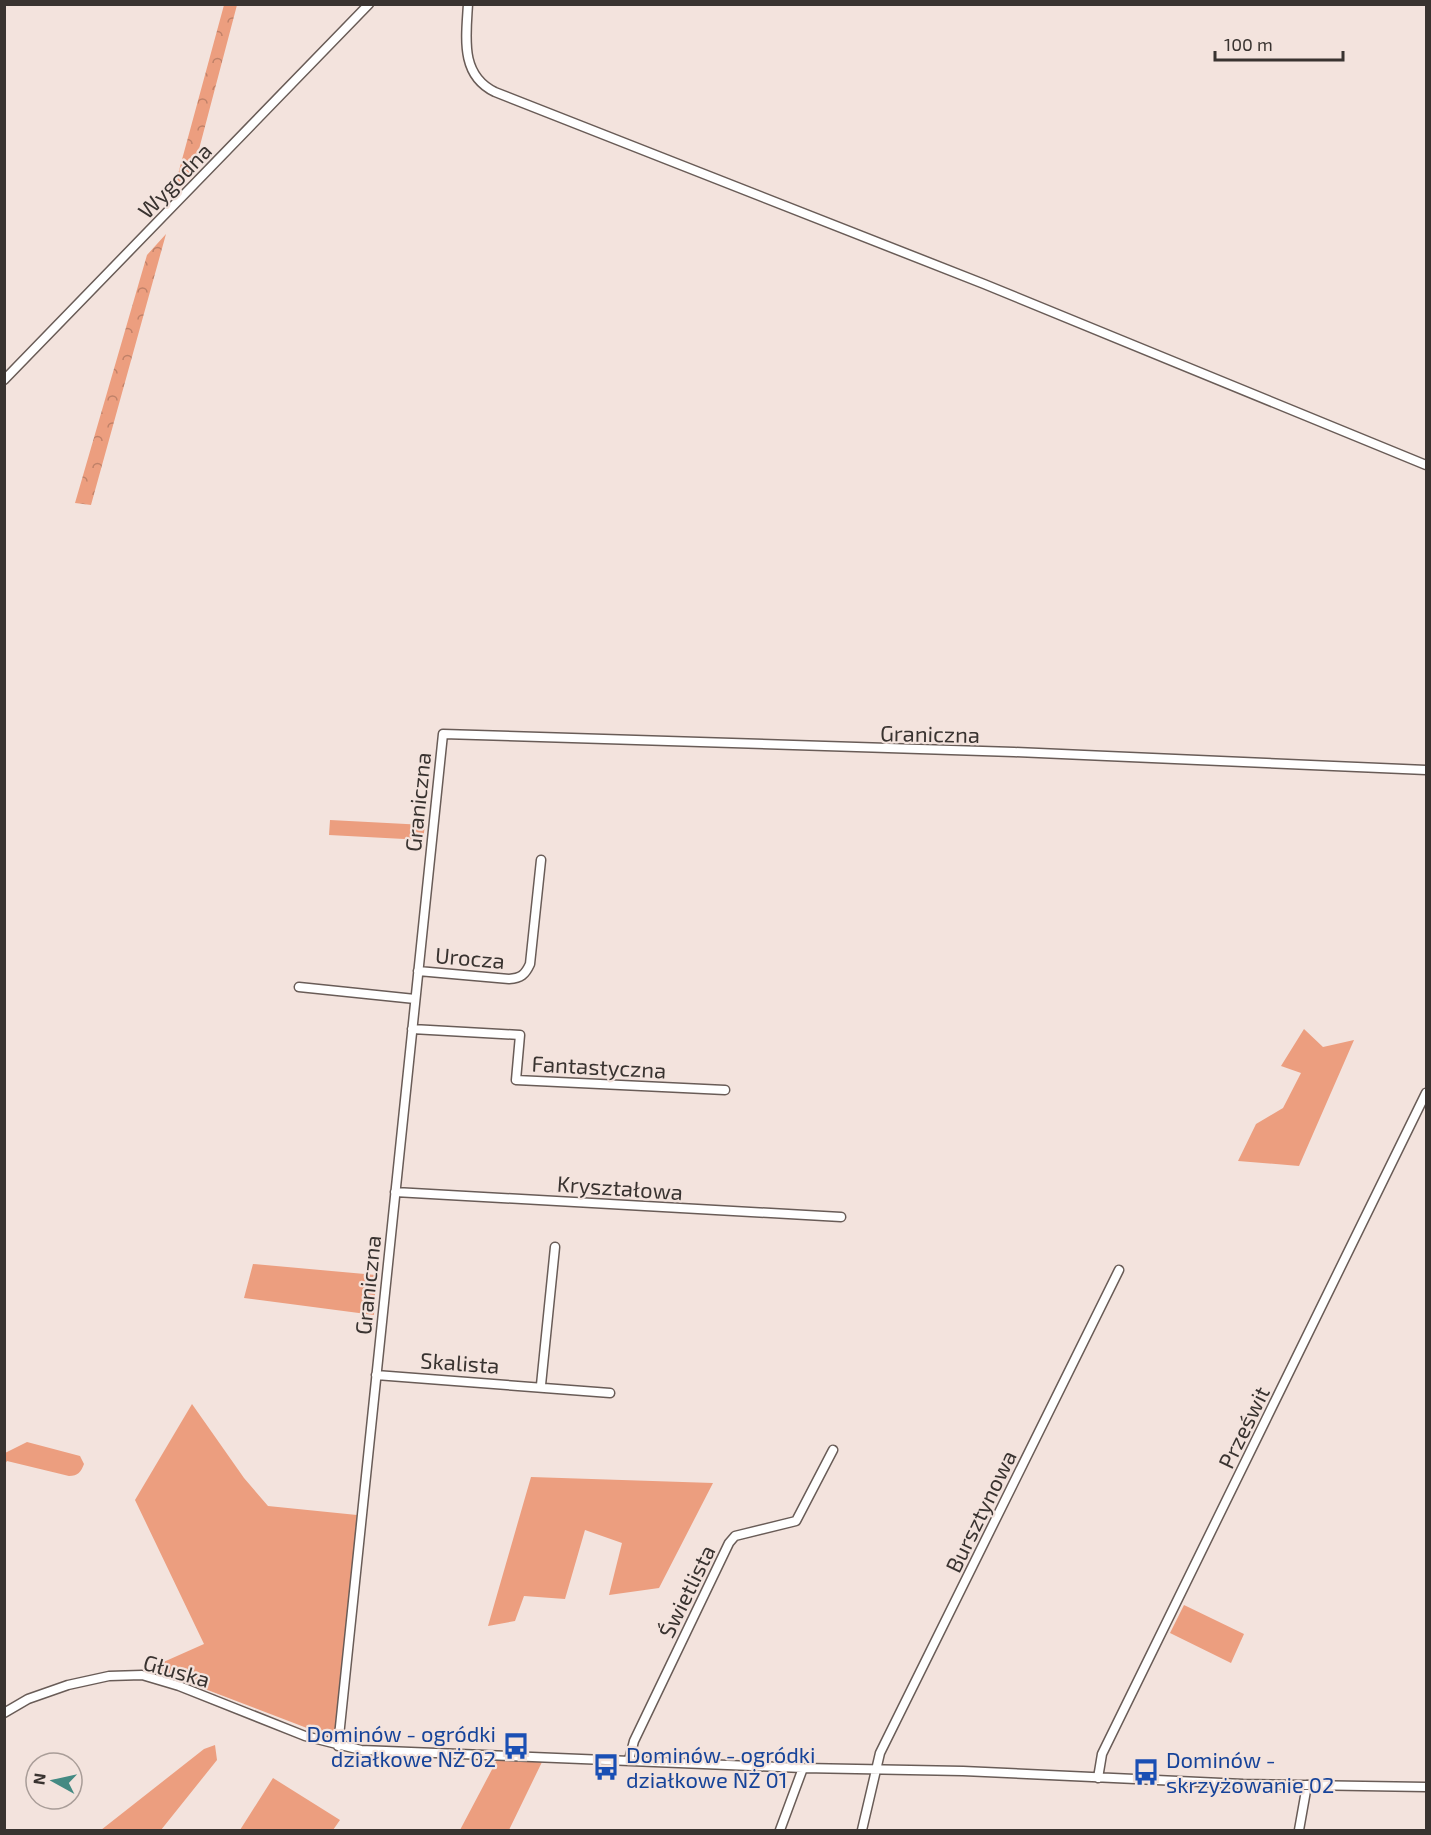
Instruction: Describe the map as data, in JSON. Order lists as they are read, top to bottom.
{
  "streets": {
    "street": [
      "Wygodna",
      "Graniczna",
      "Urocza",
      "Fantastyczna",
      "Kryształowa",
      "Skalista",
      "Prześwit",
      "Bursztynowa",
      "Świetlista",
      "Głuska"
    ]
  },
  "crossings": [
    ["Graniczna", "Urocza"],
    ["Graniczna", "Fantastyczna"],
    ["Graniczna", "Kryształowa"],
    ["Graniczna", "Skalista"],
    ["Graniczna", "Głuska"],
    ["Prześwit", "Głuska"],
    ["Bursztynowa", "Głuska"],
    ["Świetlista", "Głuska"]
  ],
  "places": {
    "bus stop": ["Dominów - ogródki działkowe NŻ 02", "Dominów - ogródki działkowe NŻ 01", "Dominów - skrzyżowanie 02"]
  },
  "scale_bar": "100 m",
  "north": "left"
}
